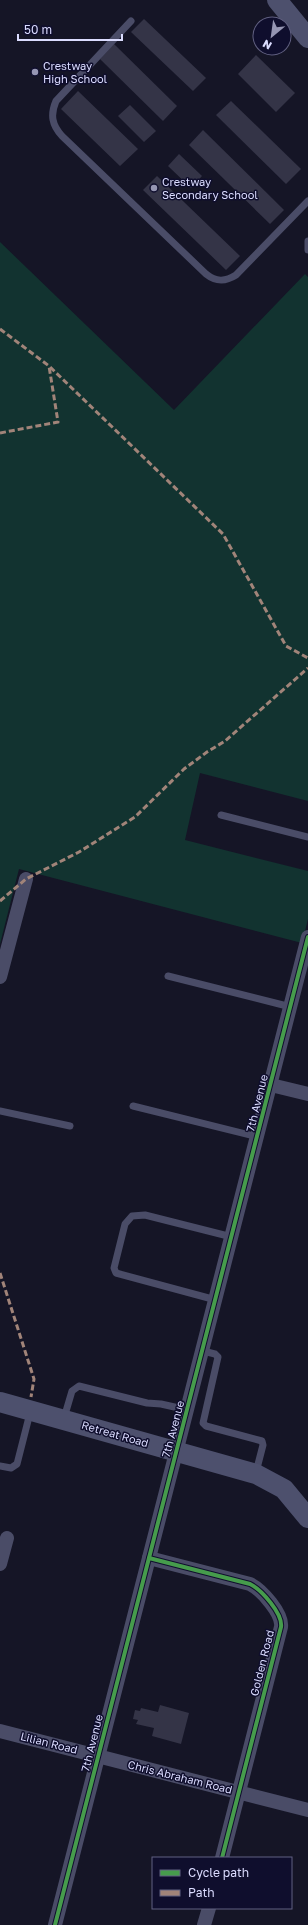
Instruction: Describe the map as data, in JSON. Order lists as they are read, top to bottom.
{
  "streets": {
    "main road": ["Retreat Road"],
    "street": [
      "7th Avenue",
      "Golden Road",
      "Lilian Road",
      "Chris Abraham Road"
    ]
  },
  "crossings": [
    ["7th Avenue", "Retreat Road"],
    ["7th Avenue", "Golden Road"],
    ["7th Avenue", "Lilian Road"],
    ["7th Avenue", "Chris Abraham Road"],
    ["Golden Road", "Chris Abraham Road"],
    ["Lilian Road", "Chris Abraham Road"]
  ],
  "places": ["Crestway High School", "Crestway Secondary School"],
  "legend": ["Cycle path", "Path"],
  "scale_bar": "50 m",
  "north": "bottom left"
}
